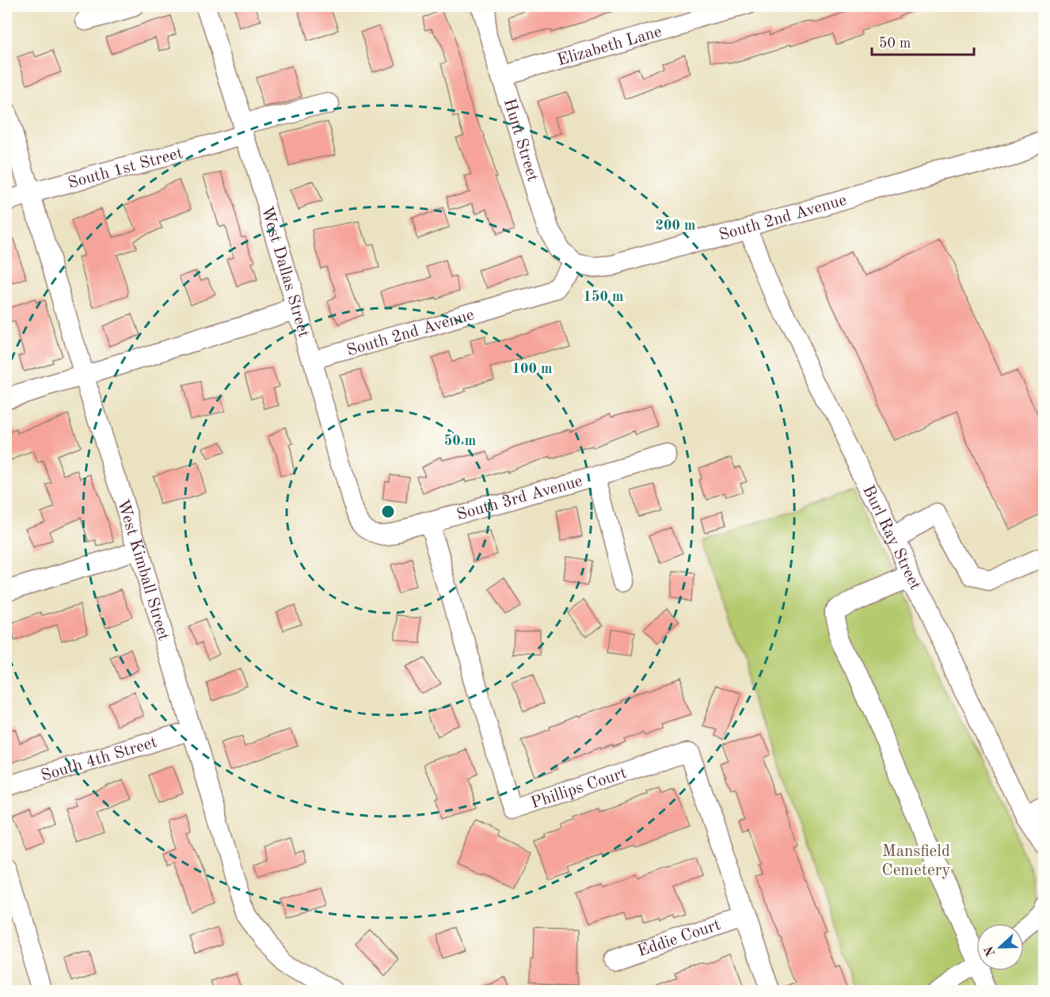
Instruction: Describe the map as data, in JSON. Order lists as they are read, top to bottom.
{
  "streets": {
    "street": [
      "Elizabeth Lane",
      "Hunt Street",
      "South 1st Street",
      "South 2nd Avenue",
      "West Dallas Street",
      "South 3rd Avenue",
      "Burl Ray Street",
      "West Kimball Street",
      "South 4th Street",
      "Phillips Court",
      "Eddie Court"
    ]
  },
  "crossings": [
    ["Elizabeth Lane", "Hunt Street"],
    ["Hunt Street", "South 2nd Avenue"],
    ["South 1st Street", "West Dallas Street"],
    ["South 1st Street", "West Kimball Street"],
    ["South 2nd Avenue", "West Dallas Street"],
    ["South 2nd Avenue", "Burl Ray Street"],
    ["West Dallas Street", "South 3rd Avenue"],
    ["South 3rd Avenue", "Phillips Court"],
    ["West Kimball Street", "South 4th Street"],
    ["Phillips Court", "Eddie Court"]
  ],
  "parks": ["Mansfield Cemetery"],
  "scale_bar": "50 m",
  "north": "left",
  "rings": [
    "200 m",
    "150 m",
    "100 m",
    "50 m"
  ]
}
